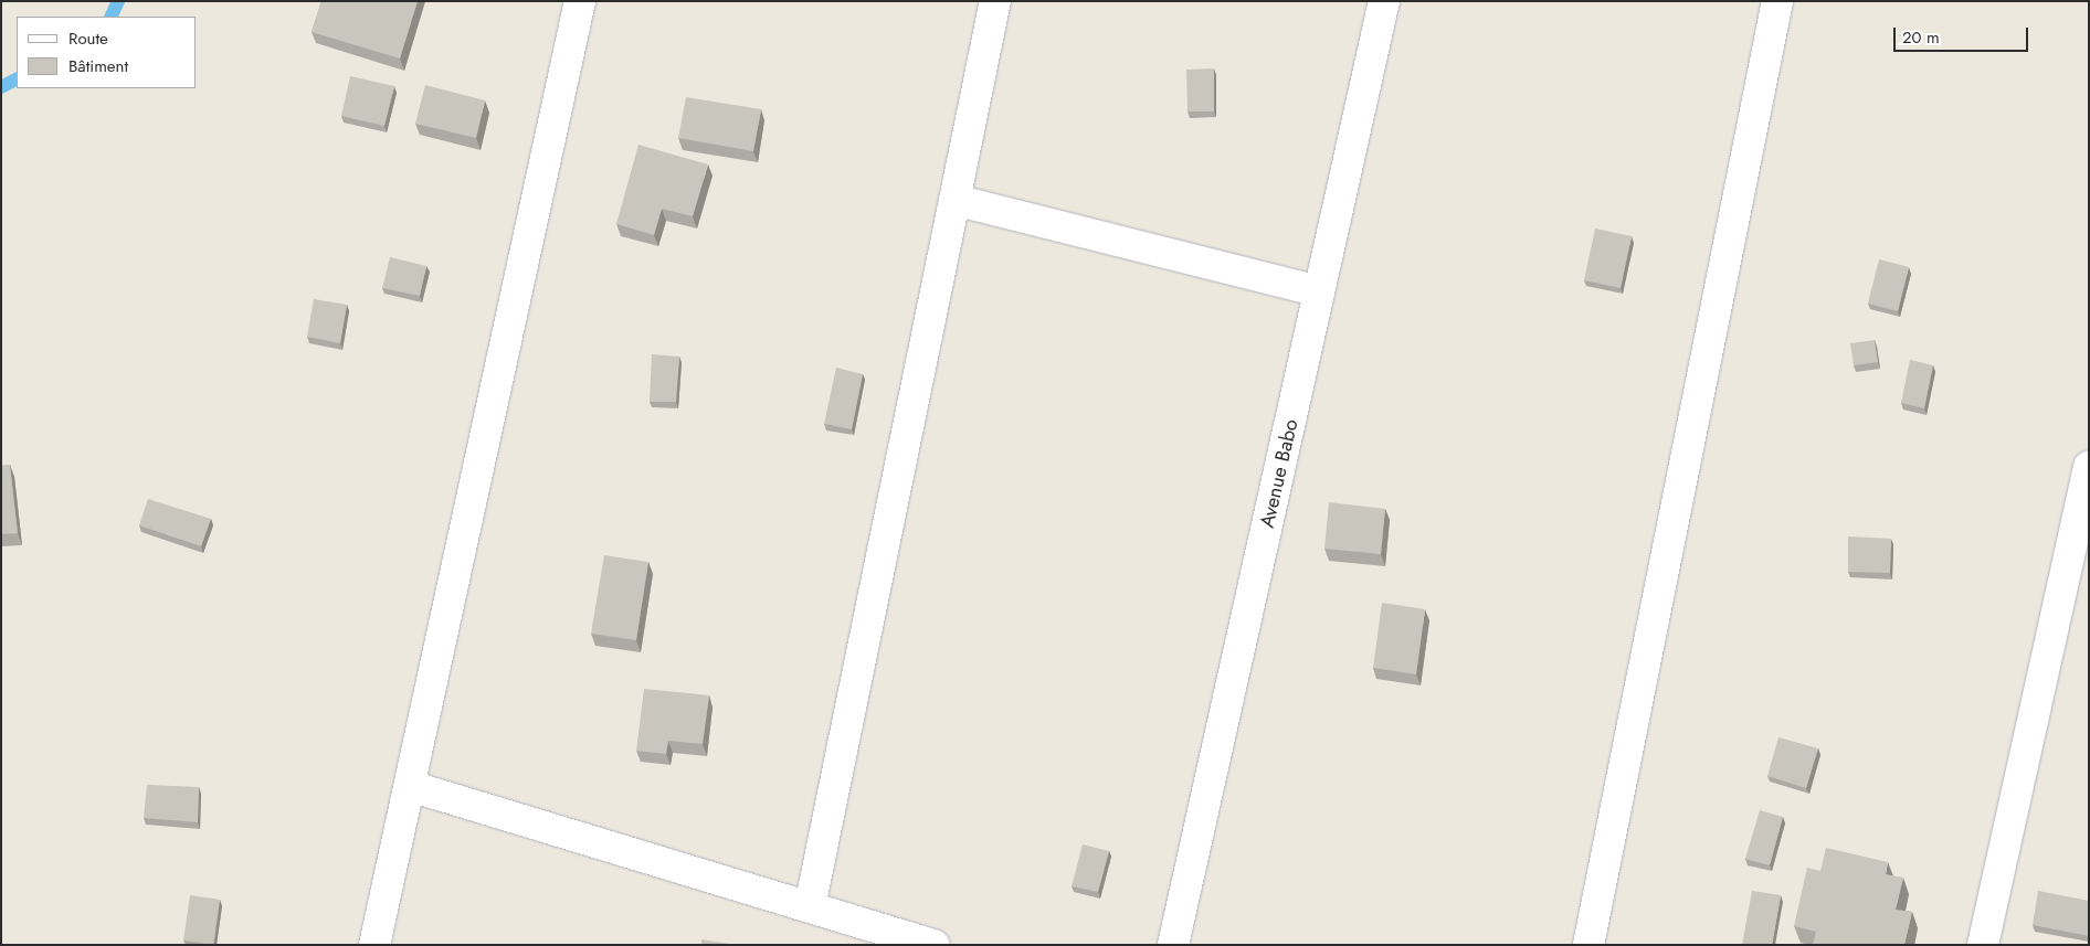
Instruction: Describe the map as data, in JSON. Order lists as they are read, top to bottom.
{
  "streets": {
    "street": ["Avenue Babo"]
  },
  "legend": ["Route", "Bâtiment"],
  "scale_bar": "20 m"
}
